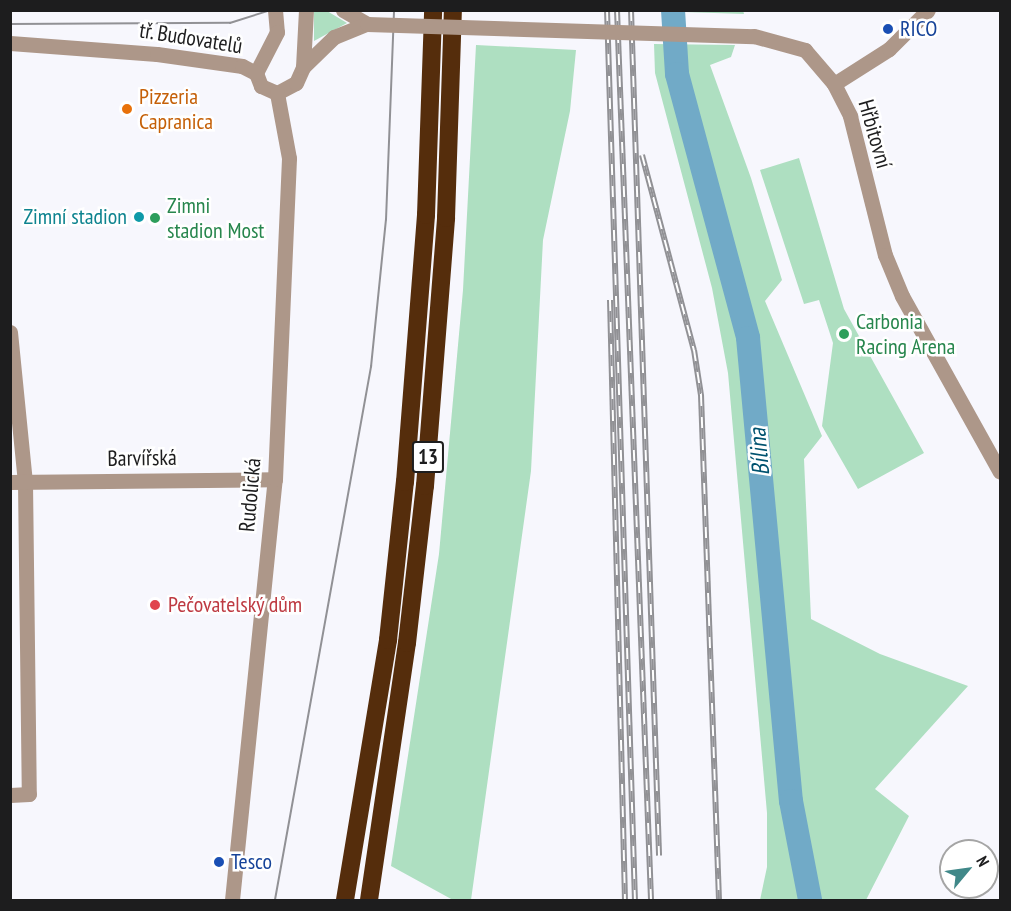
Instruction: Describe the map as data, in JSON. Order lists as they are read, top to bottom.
{
  "streets": {
    "highway": ["13"],
    "street": [
      "tř. Budovatelů",
      "Hřbitovní",
      "Barvířská",
      "Rudolická"
    ]
  },
  "crossings": [
    ["Barvířská", "Rudolická"]
  ],
  "water": ["Bílina"],
  "places": [
    "RICO",
    "Pizzeria Capranica",
    "Zimní stadion",
    "Zimni stadion Most",
    "Carbonia Racing Arena",
    "Pečovatelský dům",
    "Tesco"
  ],
  "north": "top right"
}
